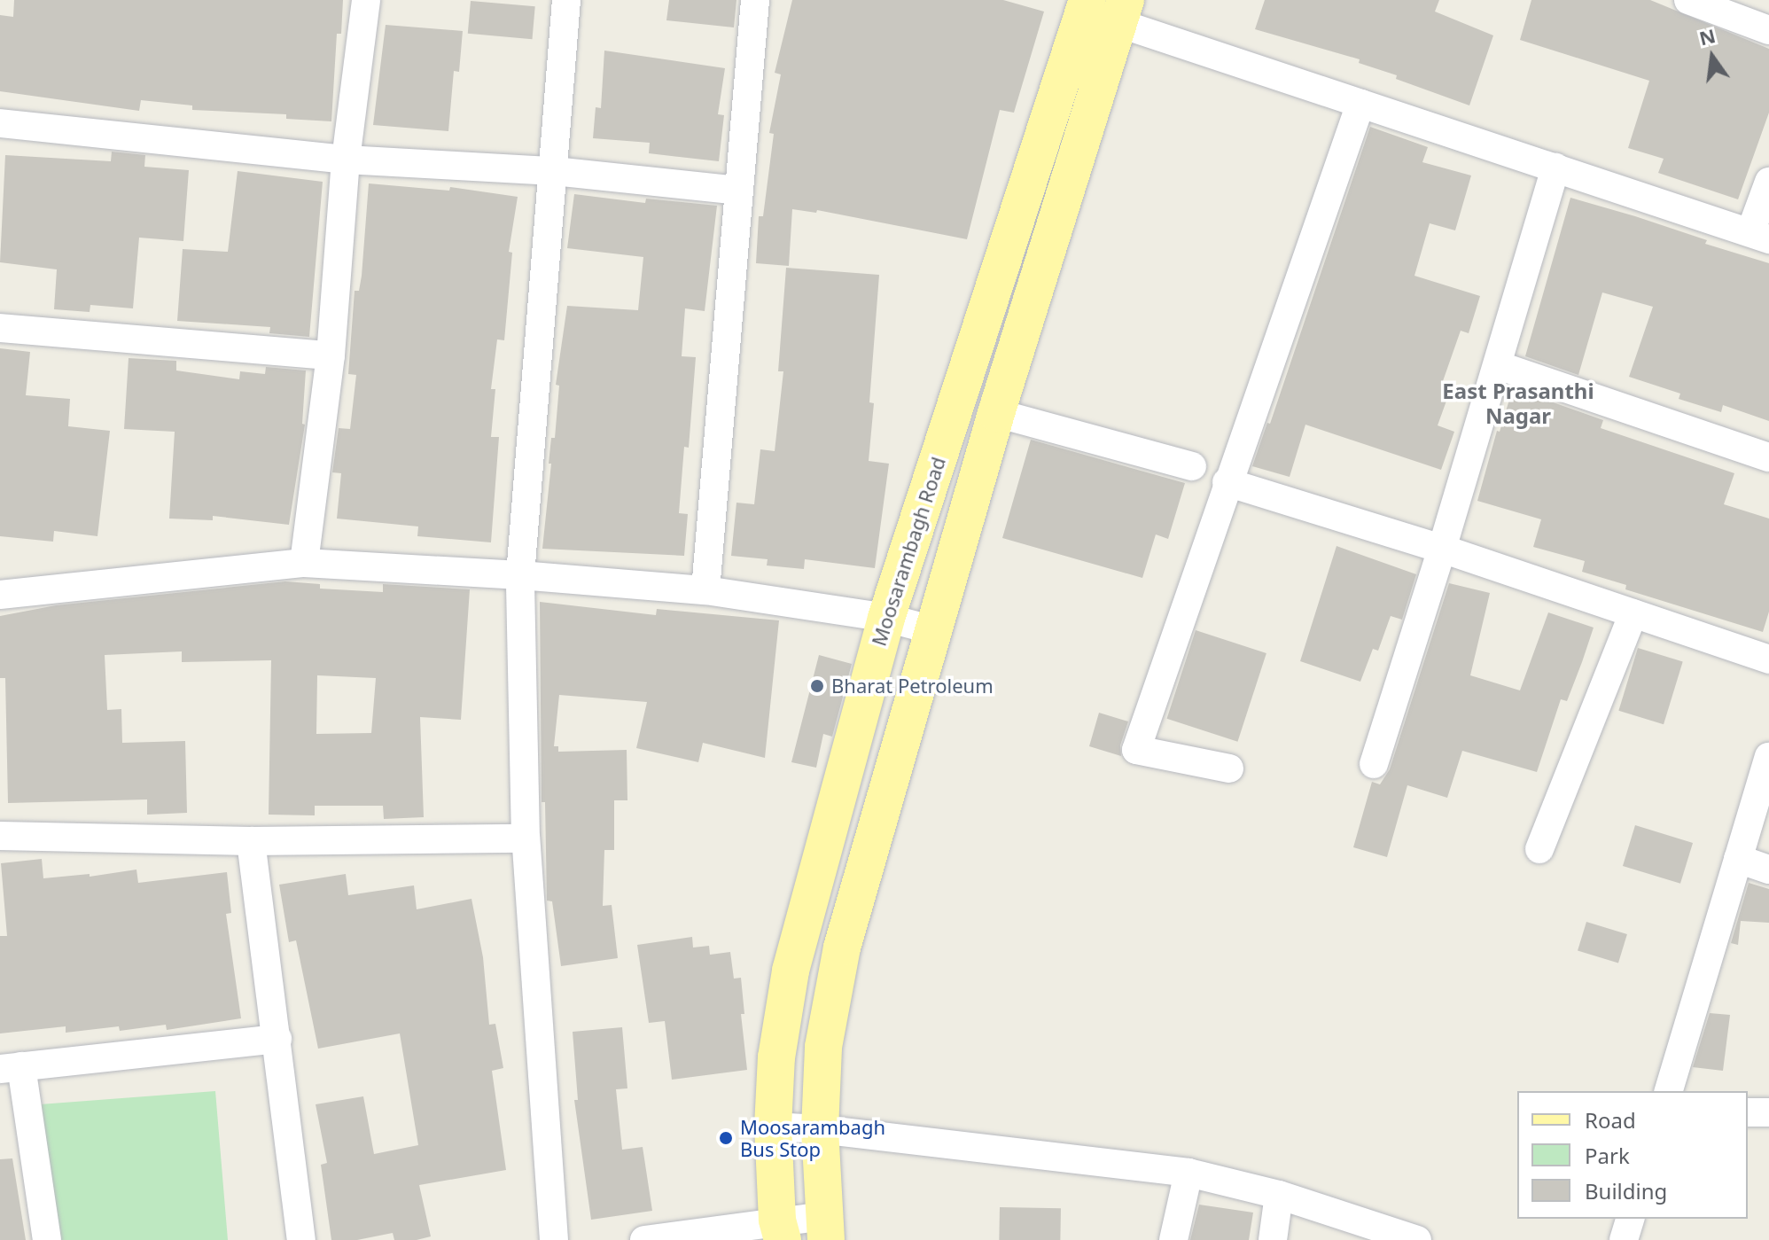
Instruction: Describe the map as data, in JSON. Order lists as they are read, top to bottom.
{
  "streets": {
    "main road": ["Moosarambagh Road"]
  },
  "districts": ["East Prasanthi Nagar"],
  "places": ["Bharat Petroleum", "Moosarambagh Bus Stop"],
  "legend": ["Road", "Park", "Building"],
  "north": "top"
}
